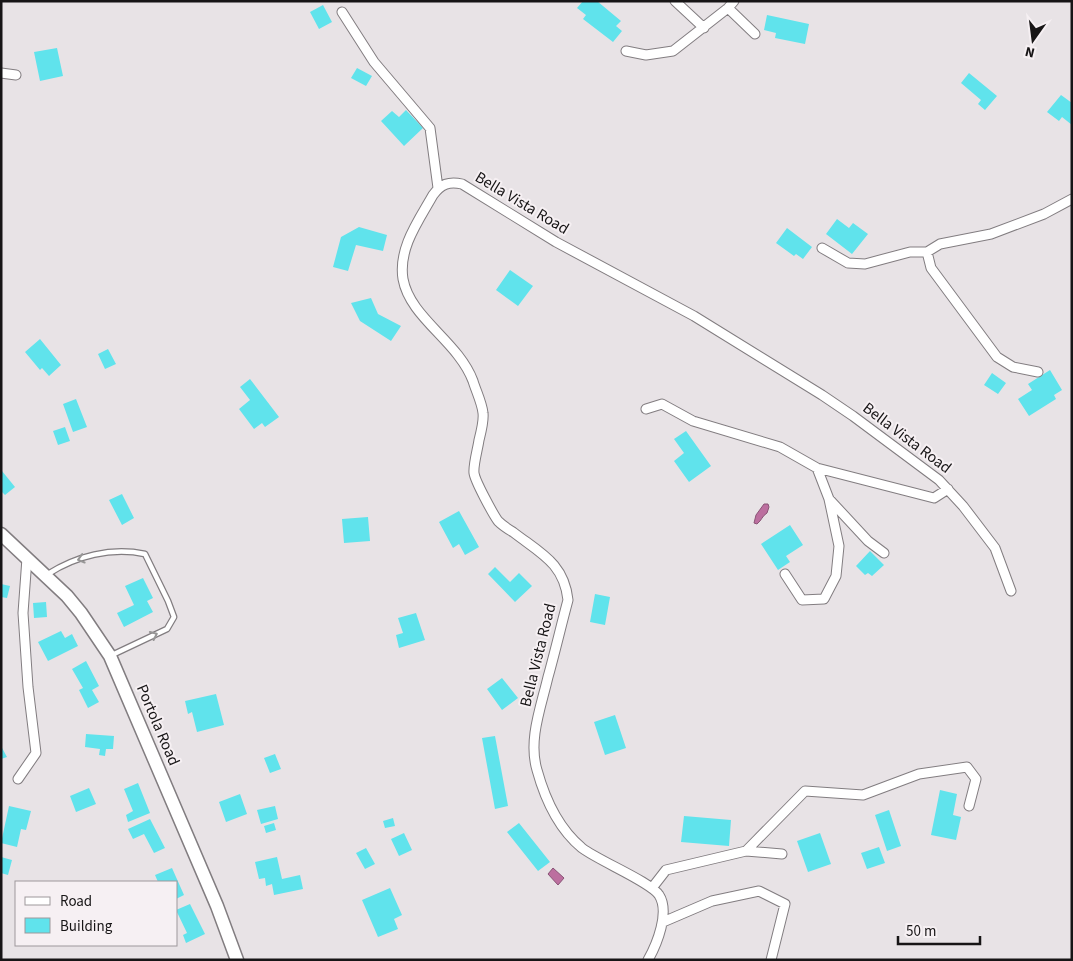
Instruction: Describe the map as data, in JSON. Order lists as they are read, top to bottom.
{
  "streets": {
    "street": ["Bella Vista Road", "Portola Road"]
  },
  "legend": ["Road", "Building"],
  "scale_bar": "50 m",
  "north": "bottom"
}
